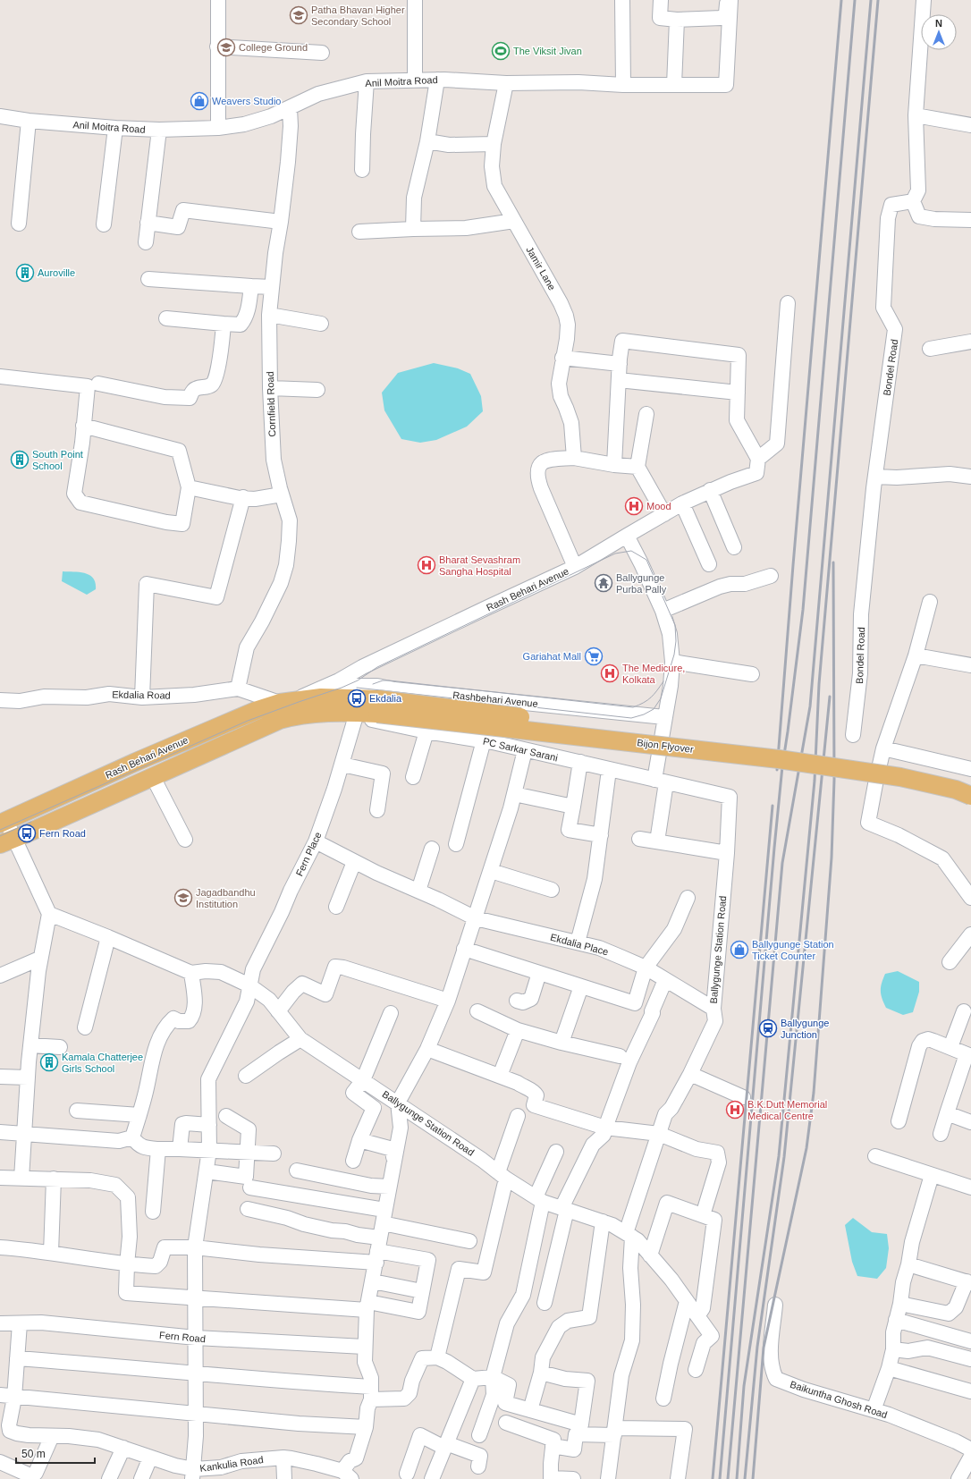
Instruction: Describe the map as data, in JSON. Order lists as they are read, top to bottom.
{
  "streets": {
    "main road": ["Rash Behari Avenue", "Bijon Flyover"],
    "street": [
      "Anil Moitra Road",
      "Jamir Lane",
      "Bondel Road",
      "Cornfield Road",
      "Ekdalia Road",
      "Rashbehari Avenue",
      "PC Sarkar Sarani",
      "Fern Place",
      "Ekdalia Place",
      "Ballygunge Station Road",
      "Fern Road",
      "Baikuntha Ghosh Road",
      "Kankulia Road"
    ]
  },
  "crossings": [
    ["Anil Moitra Road", "Jamir Lane"],
    ["Anil Moitra Road", "Cornfield Road"],
    ["Cornfield Road", "Ekdalia Road"],
    ["Rash Behari Avenue", "Ekdalia Road"],
    ["Rash Behari Avenue", "Rashbehari Avenue"],
    ["Rash Behari Avenue", "Bijon Flyover"],
    ["Rash Behari Avenue", "PC Sarkar Sarani"],
    ["Rash Behari Avenue", "Fern Place"],
    ["Bijon Flyover", "PC Sarkar Sarani"],
    ["Bijon Flyover", "Fern Place"],
    ["PC Sarkar Sarani", "Fern Place"],
    ["PC Sarkar Sarani", "Ballygunge Station Road"],
    ["Fern Place", "Ekdalia Place"],
    ["Fern Place", "Ballygunge Station Road"],
    ["Fern Place", "Fern Road"],
    ["Fern Place", "Kankulia Road"],
    ["Ekdalia Place", "Ballygunge Station Road"]
  ],
  "places": {
    "school or university": ["Patha Bhavan Higher Secondary School", "College Ground", "Jagadbandhu Institution"],
    "sports": ["The Viksit Jivan"],
    "shop": ["Weavers Studio", "Ballygunge Station Ticket Counter"],
    "building": ["Auroville", "South Point School", "Kamala Chatterjee Girls School"],
    "hospital": [
      "Mood",
      "Bharat Sevashram Sangha Hospital",
      "The Medicure, Kolkata",
      "B.K.Dutt Memorial Medical Centre"
    ],
    "temple": ["Ballygunge Purba Pally"],
    "supermarket": ["Gariahat Mall"],
    "bus stop": ["Ekdalia", "Fern Road"],
    "station": ["Ballygunge Junction"]
  },
  "scale_bar": "50 m",
  "north": "top"
}
